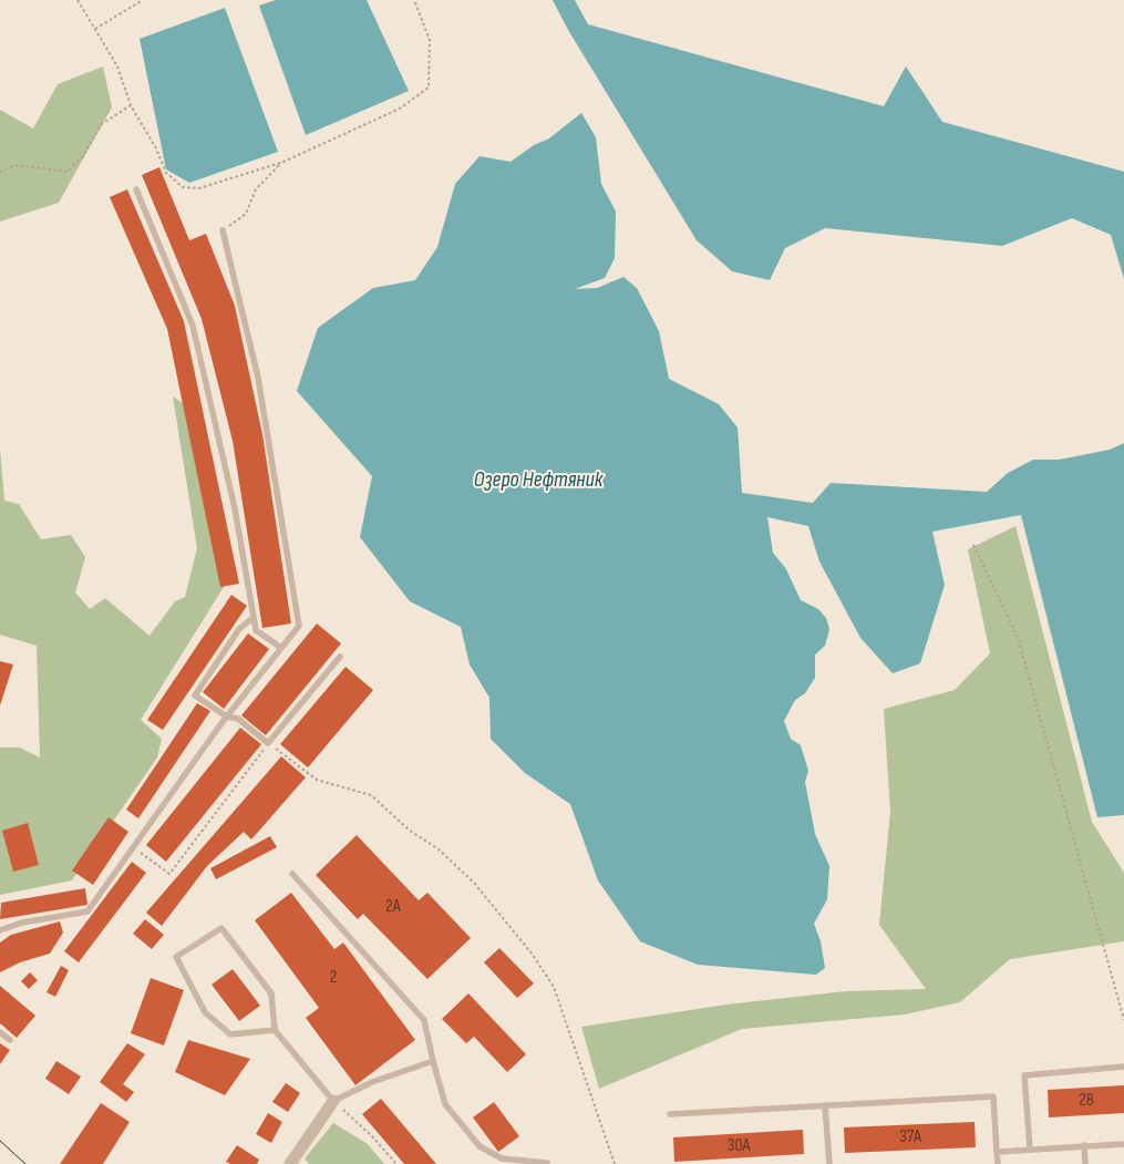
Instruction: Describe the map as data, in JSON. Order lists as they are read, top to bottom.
{
  "water": ["Озеро Нефтяник"],
  "house_numbers": [
    "2А",
    "2",
    "28",
    "37А",
    "30А"
  ]
}
